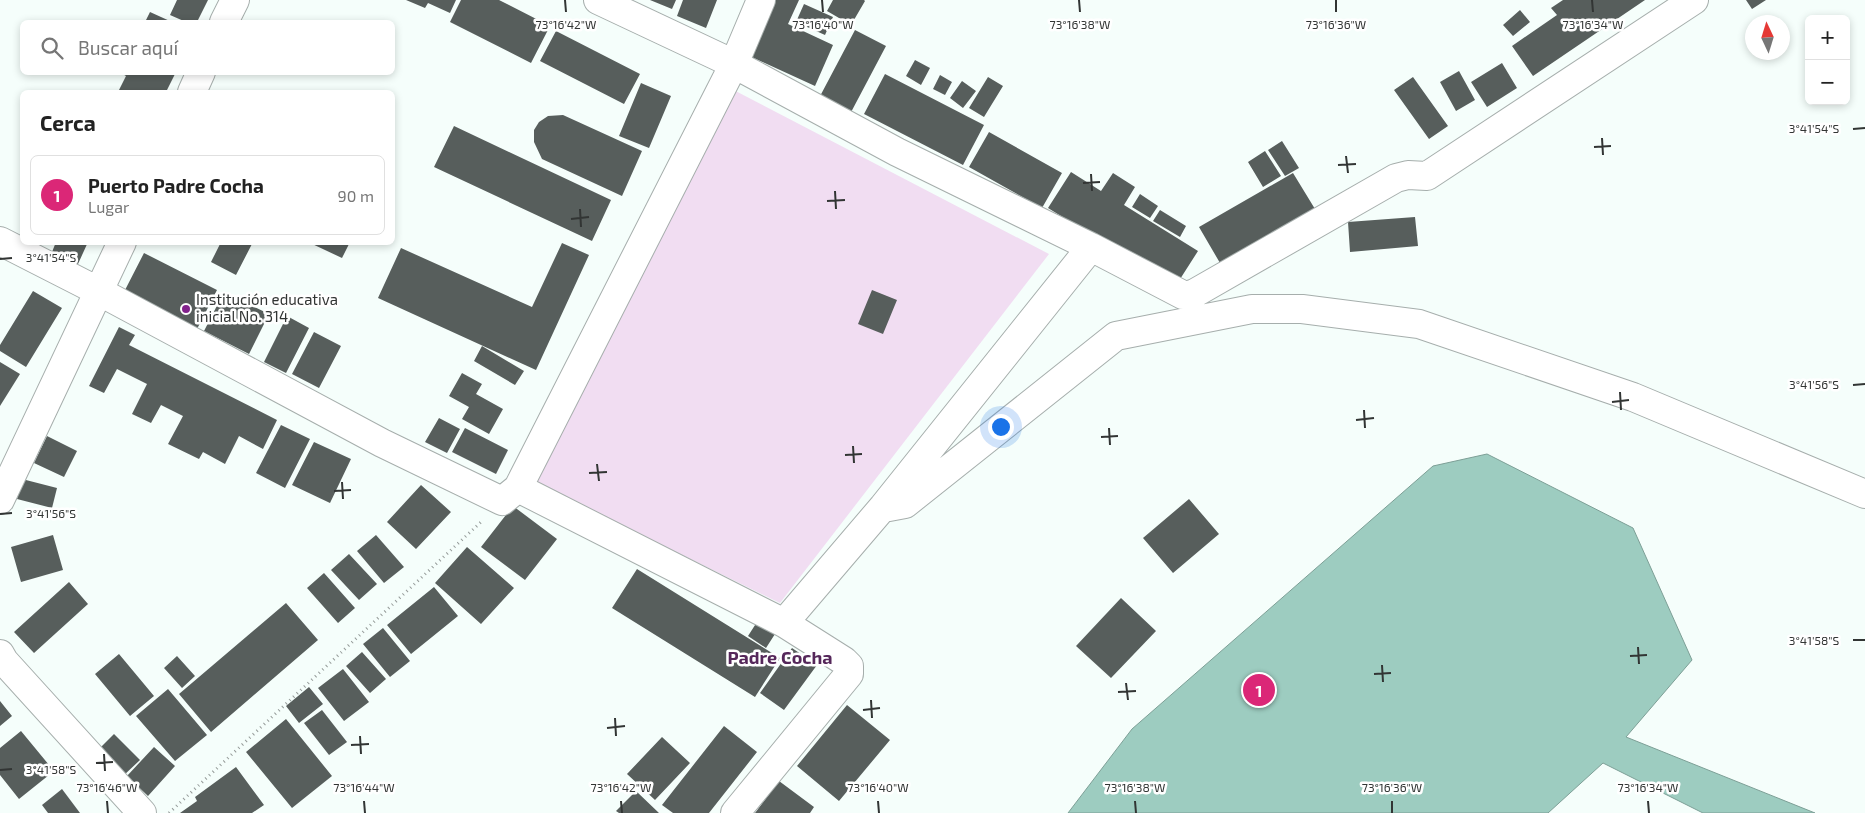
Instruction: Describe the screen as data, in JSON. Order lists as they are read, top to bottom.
{
  "districts": ["Padre Cocha"],
  "places": ["Institución educativa inicial No. 314"],
  "north": "top",
  "page": {
    "map_buttons": ["+", "−"],
    "search": "Buscar aquí",
    "heading": "Cerca",
    "list": [
      {
        "mark": "1",
        "name": "Puerto Padre Cocha",
        "note": "Lugar",
        "value": "90 m"
      }
    ],
    "pins": "1"
  },
  "coordinates": [
    "73°16'42\"W",
    "73°16'40\"W",
    "73°16'38\"W",
    "73°16'36\"W",
    "73°16'34\"W",
    "3°41'54\"S",
    "3°41'56\"S",
    "3°41'58\"S",
    "73°16'46\"W",
    "73°16'44\"W"
  ]
}
